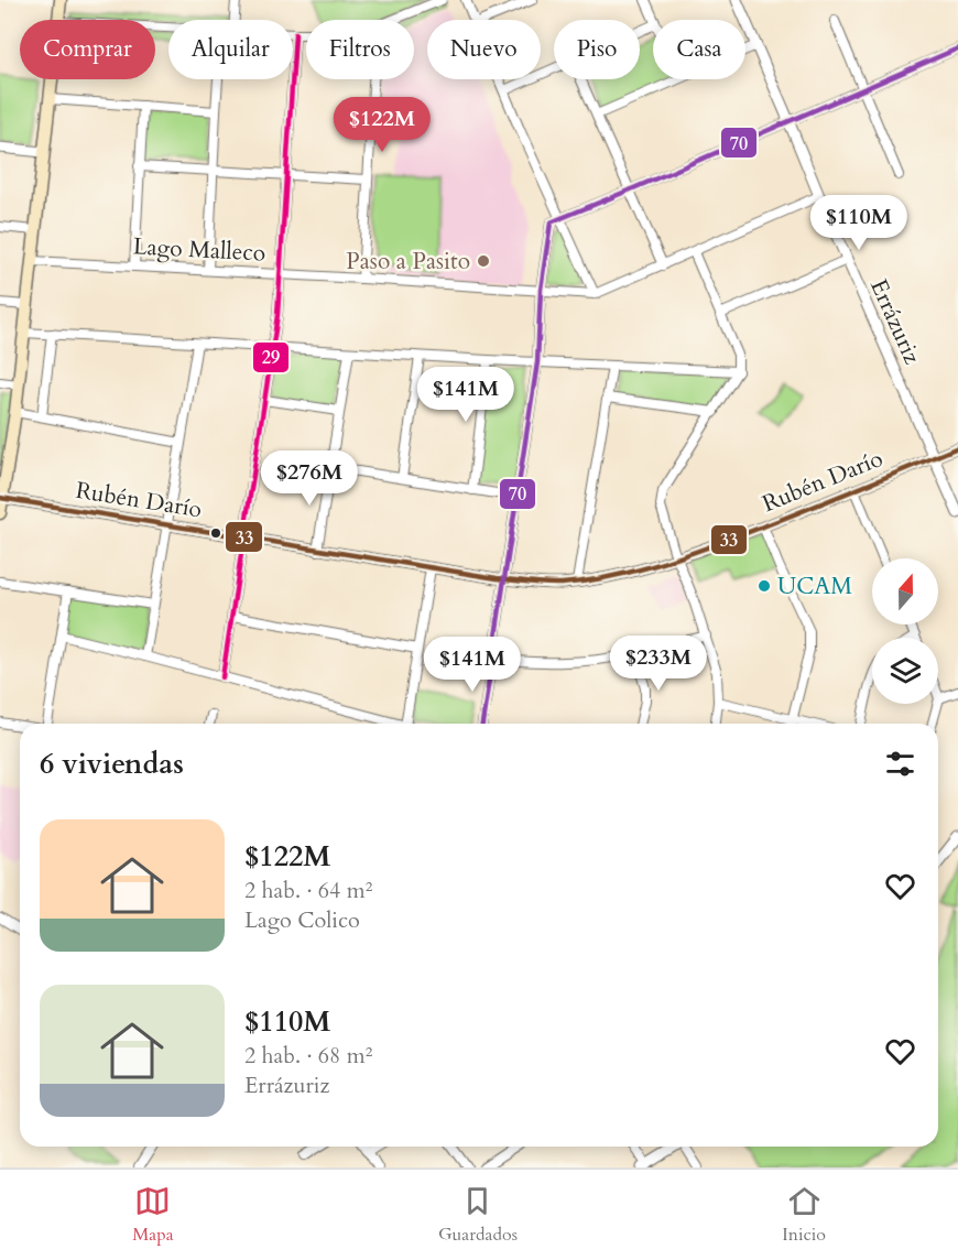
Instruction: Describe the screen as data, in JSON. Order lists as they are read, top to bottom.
{
  "streets": {
    "street": ["Lago Malleco", "Errázuriz", "Rubén Darío"]
  },
  "crossings": [
    ["Lago Malleco", "Errázuriz"],
    ["Errázuriz", "Rubén Darío"]
  ],
  "places": ["Paso a Pasito", "UCAM"],
  "lines": ["transit line 29", "transit line 70", "transit line 33"],
  "north": "top",
  "page": {
    "chip": [
      "Comprar",
      "Alquilar",
      "Filtros",
      "Nuevo",
      "Piso",
      "Casa"
    ],
    "price": [
      "$122M",
      "$110M",
      "$141M",
      "$276M",
      "$233M",
      "$141M"
    ],
    "heading": "6 viviendas",
    "list": [
      {
        "name": "$122M",
        "note": "2 hab. · 64 m² · Lago Colico"
      },
      {
        "name": "$110M",
        "note": "2 hab. · 68 m² · Errázuriz"
      }
    ],
    "tabs": ["Mapa", "Guardados", "Inicio"]
  }
}
